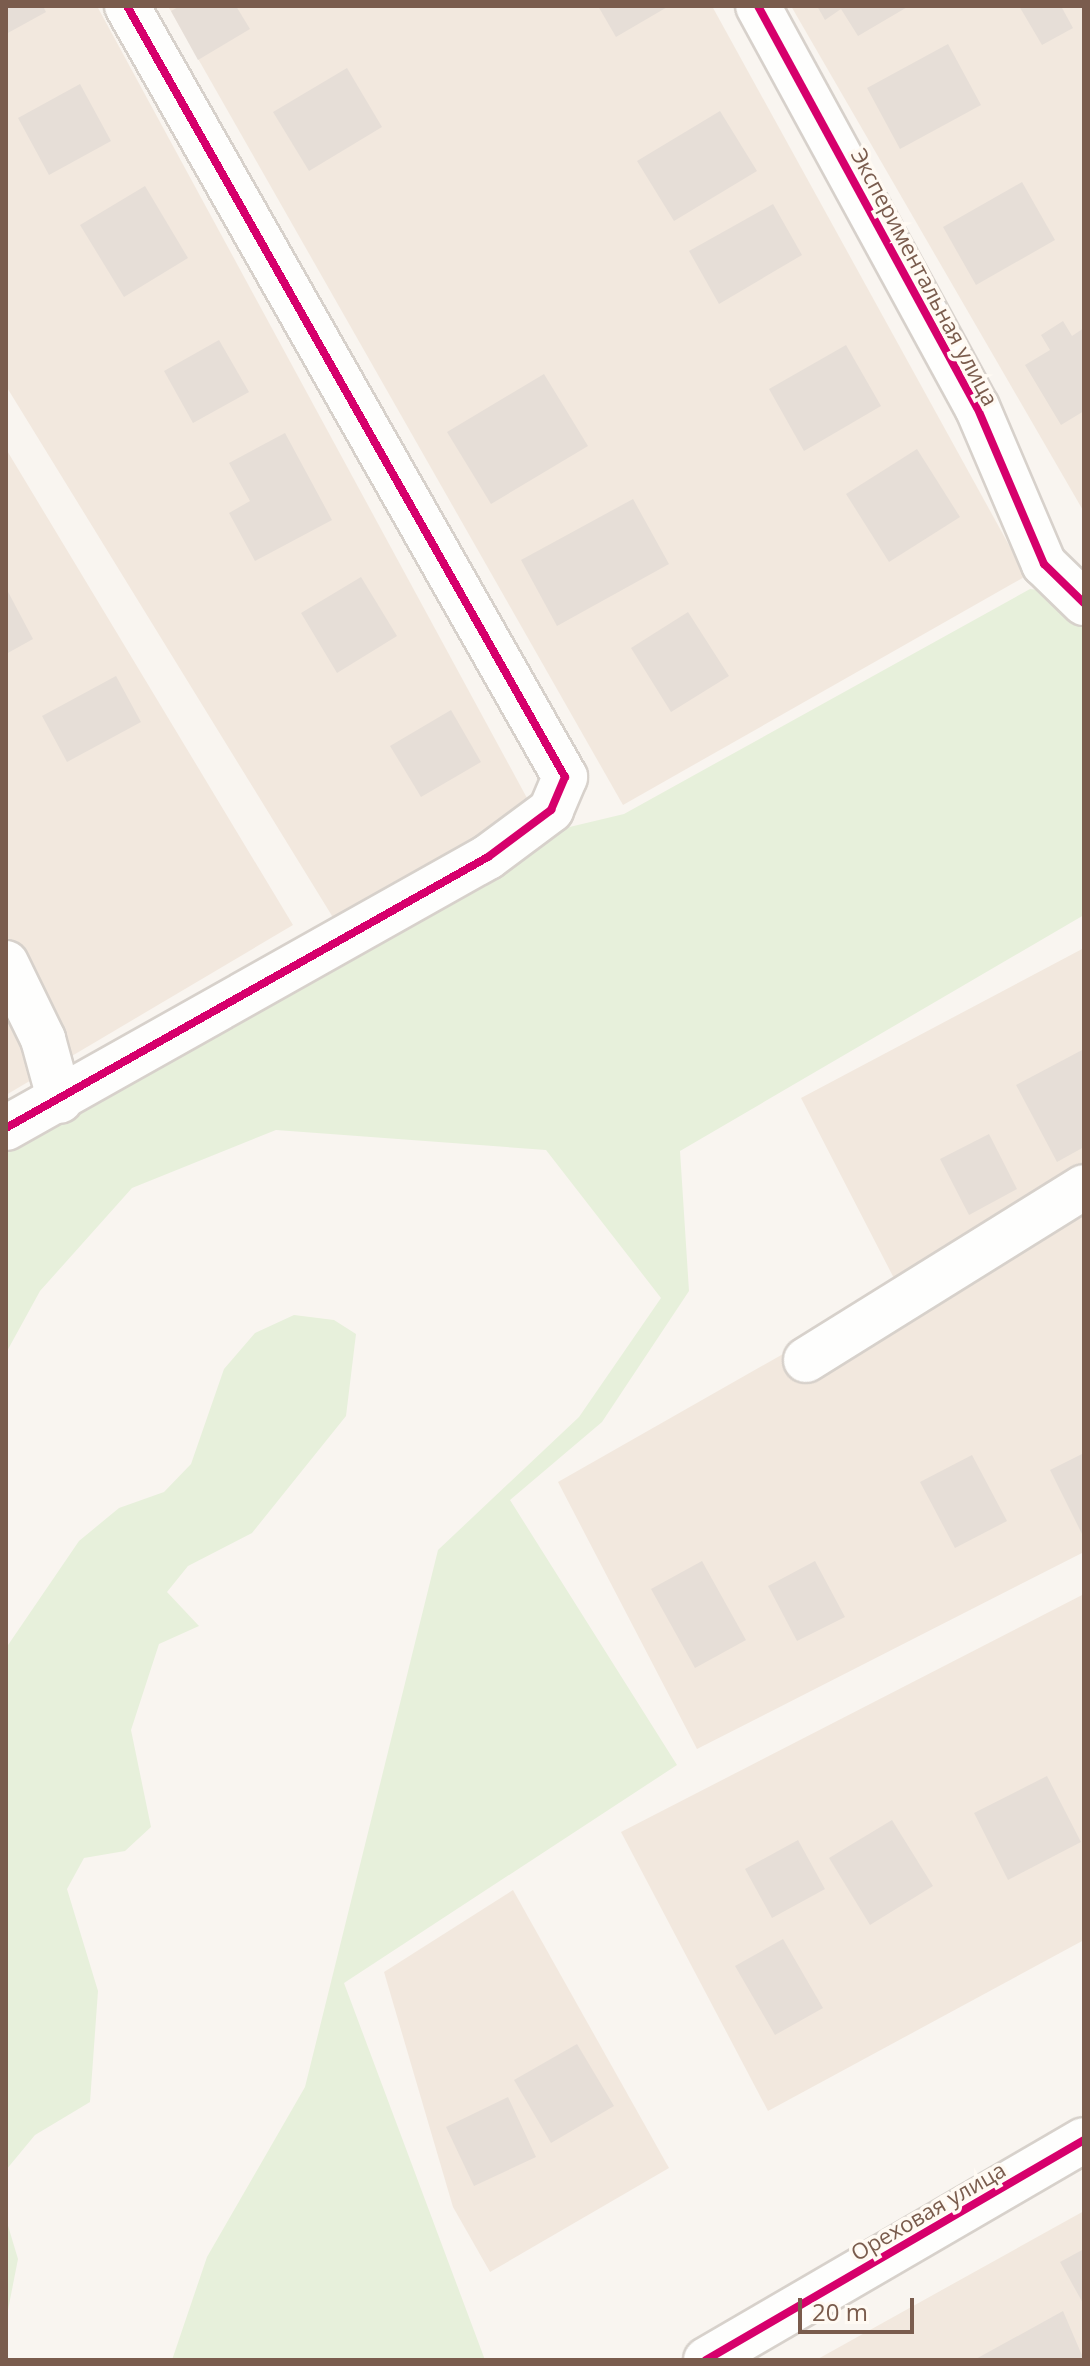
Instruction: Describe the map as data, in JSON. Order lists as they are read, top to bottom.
{
  "streets": {
    "street": ["Экспериментальная улица", "Ореховая улица"]
  },
  "scale_bar": "20 m"
}
